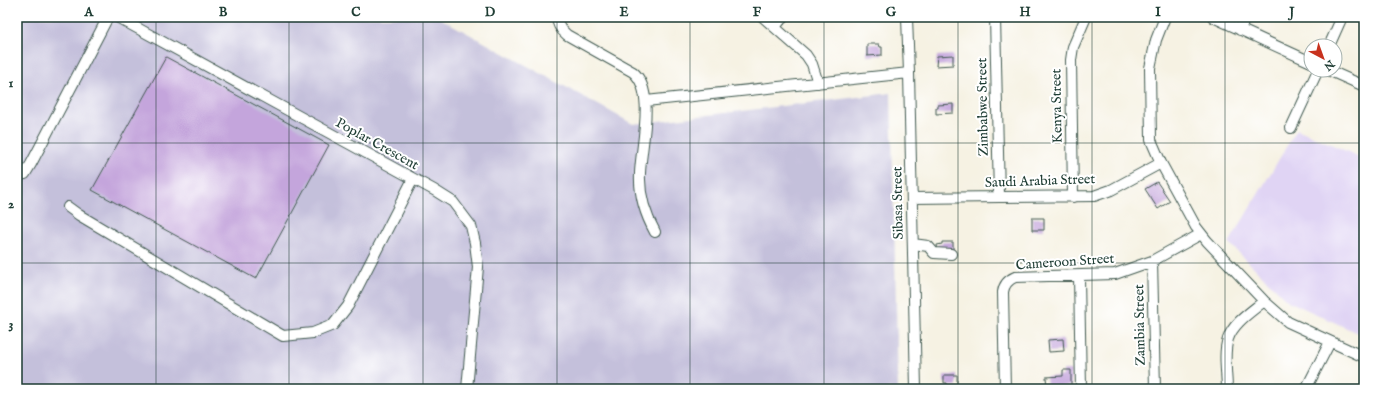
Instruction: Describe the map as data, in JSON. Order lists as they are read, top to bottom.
{
  "streets": {
    "street": [
      "Kenya Street",
      "Zimbabwe Street",
      "Poplar Crescent",
      "Saudi Arabia Street",
      "Sibasa Street",
      "Cameroon Street",
      "Zambia Street"
    ]
  },
  "crossings": [
    ["Kenya Street", "Saudi Arabia Street"],
    ["Zimbabwe Street", "Saudi Arabia Street"],
    ["Saudi Arabia Street", "Sibasa Street"],
    ["Cameroon Street", "Zambia Street"]
  ],
  "north": "bottom right",
  "grid": {
    "columns": [
      "A",
      "B",
      "C",
      "D",
      "E",
      "F",
      "G",
      "H",
      "I",
      "J"
    ],
    "rows": ["1", "2", "3"]
  }
}
